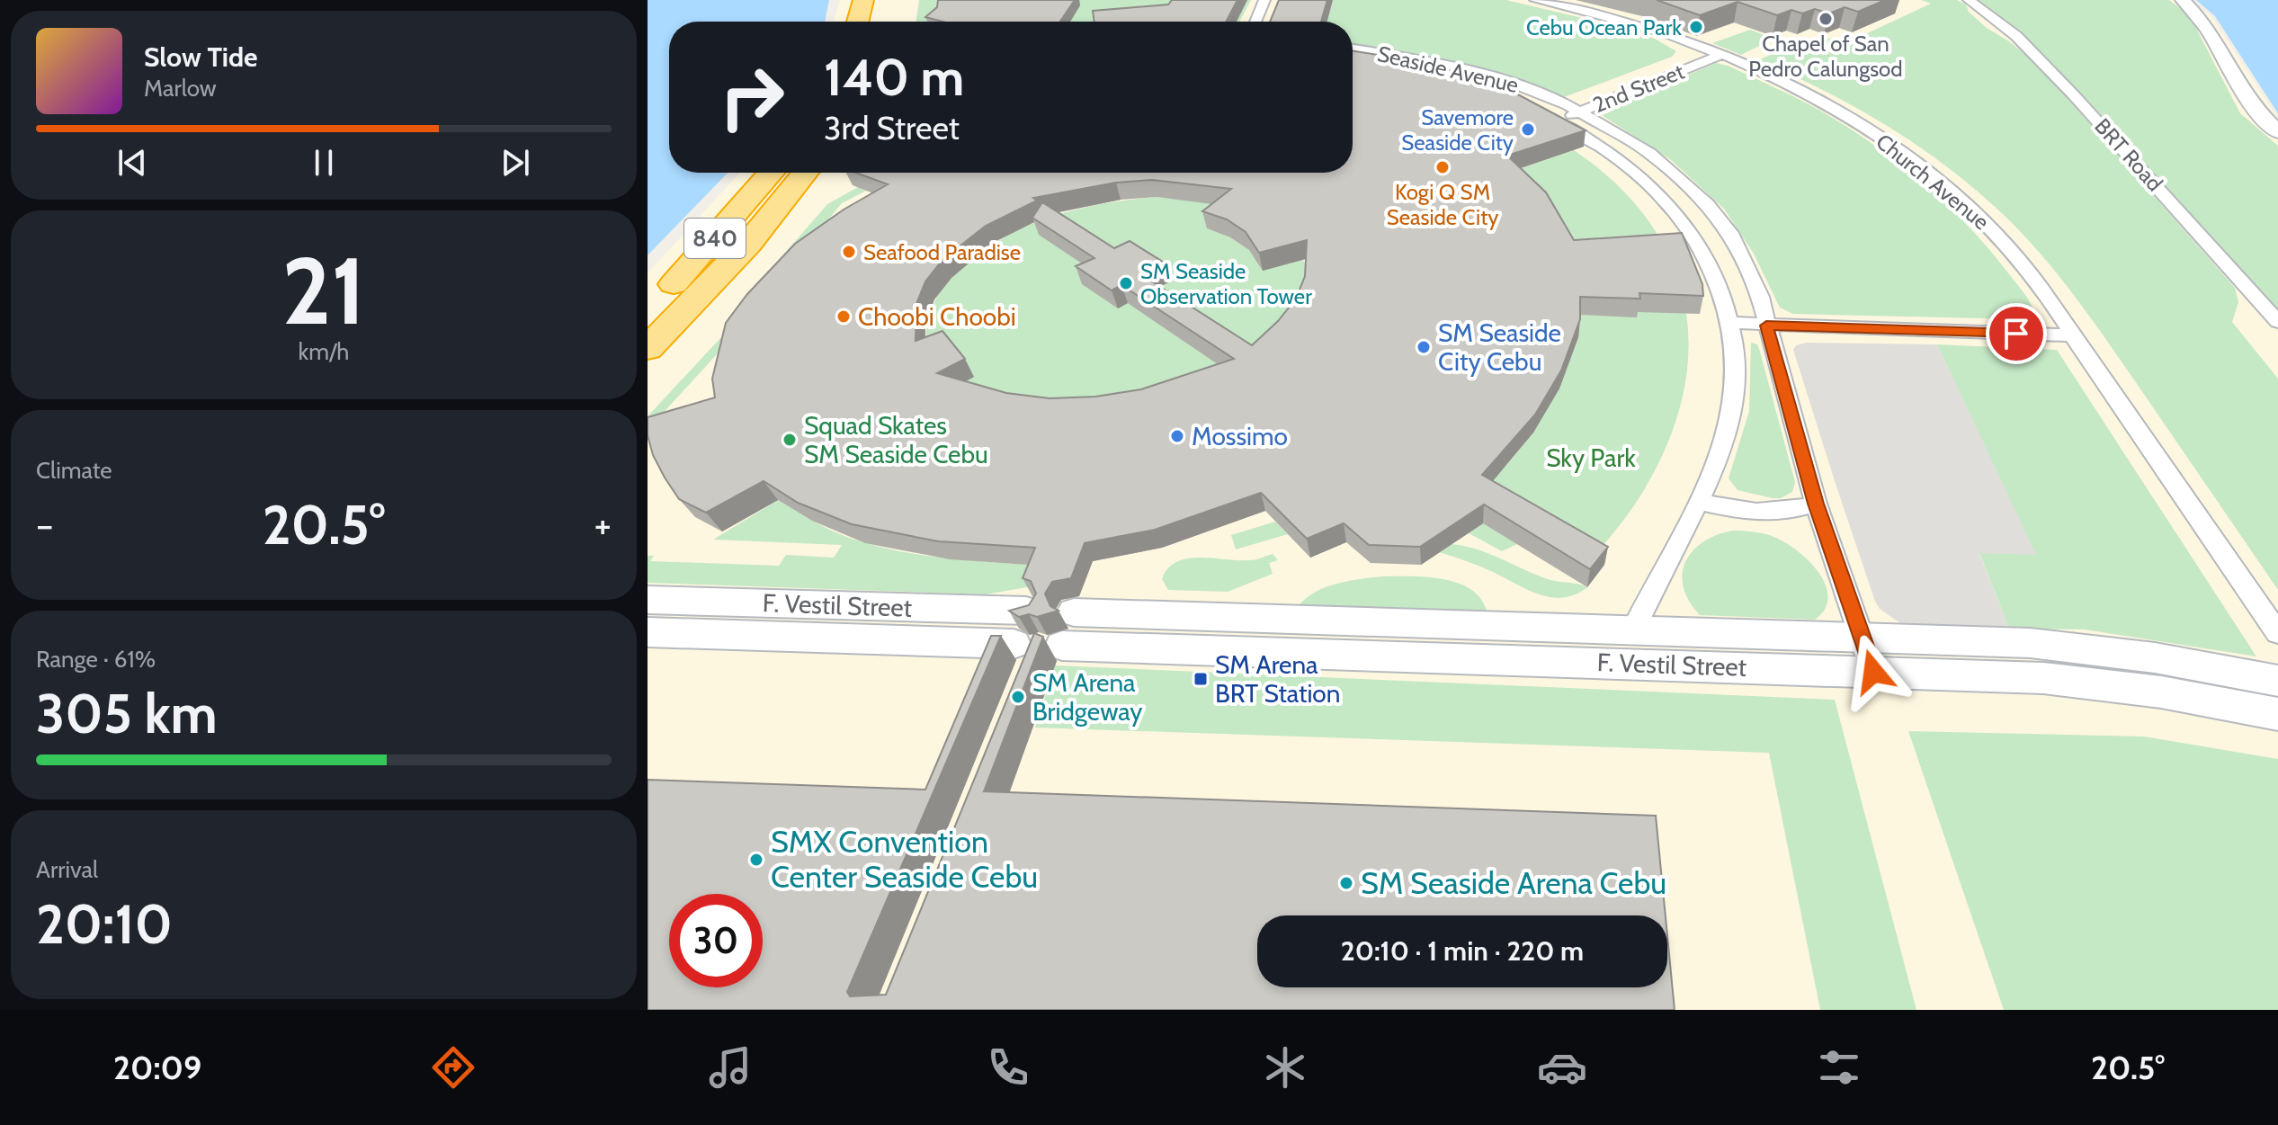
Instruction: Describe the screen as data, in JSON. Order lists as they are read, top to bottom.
{
  "streets": {
    "highway": ["840"],
    "main road": ["F. Vestil Street"],
    "street": [
      "Seaside Avenue",
      "2nd Street",
      "BRT Road",
      "Church Avenue"
    ]
  },
  "crossings": [
    ["Seaside Avenue", "2nd Street"],
    ["Seaside Avenue", "F. Vestil Street"],
    ["2nd Street", "Church Avenue"]
  ],
  "parks": ["Sky Park"],
  "places": {
    "other": [
      "Chapel of San Pedro Calungsod",
      "Cebu Ocean Park",
      "Savemore Seaside City",
      "Kogi Q SM Seaside City",
      "Seafood Paradise",
      "SM Seaside Observation Tower",
      "Choobi Choobi",
      "SM Seaside City Cebu",
      "Mossimo",
      "Squad Skates SM Seaside Cebu",
      "SM Arena Bridgeway",
      "SMX Convention Center Seaside Cebu",
      "SM Seaside Arena Cebu"
    ],
    "transit": ["SM Arena BRT Station"]
  },
  "page": {
    "turn": ["140 m", "3rd Street"],
    "song": ["Slow Tide", "Marlow"],
    "tile": [
      ["21", "km/h"],
      "Climate",
      ["Range · 61%", "305 km"],
      ["Arrival", "20:10"]
    ],
    "heat": ["−", "20.5°", "+"],
    "limit": "30",
    "trip": "20:10 · 1 min · 220 m",
    "tabs": ["20:09", "20.5°"]
  }
}
